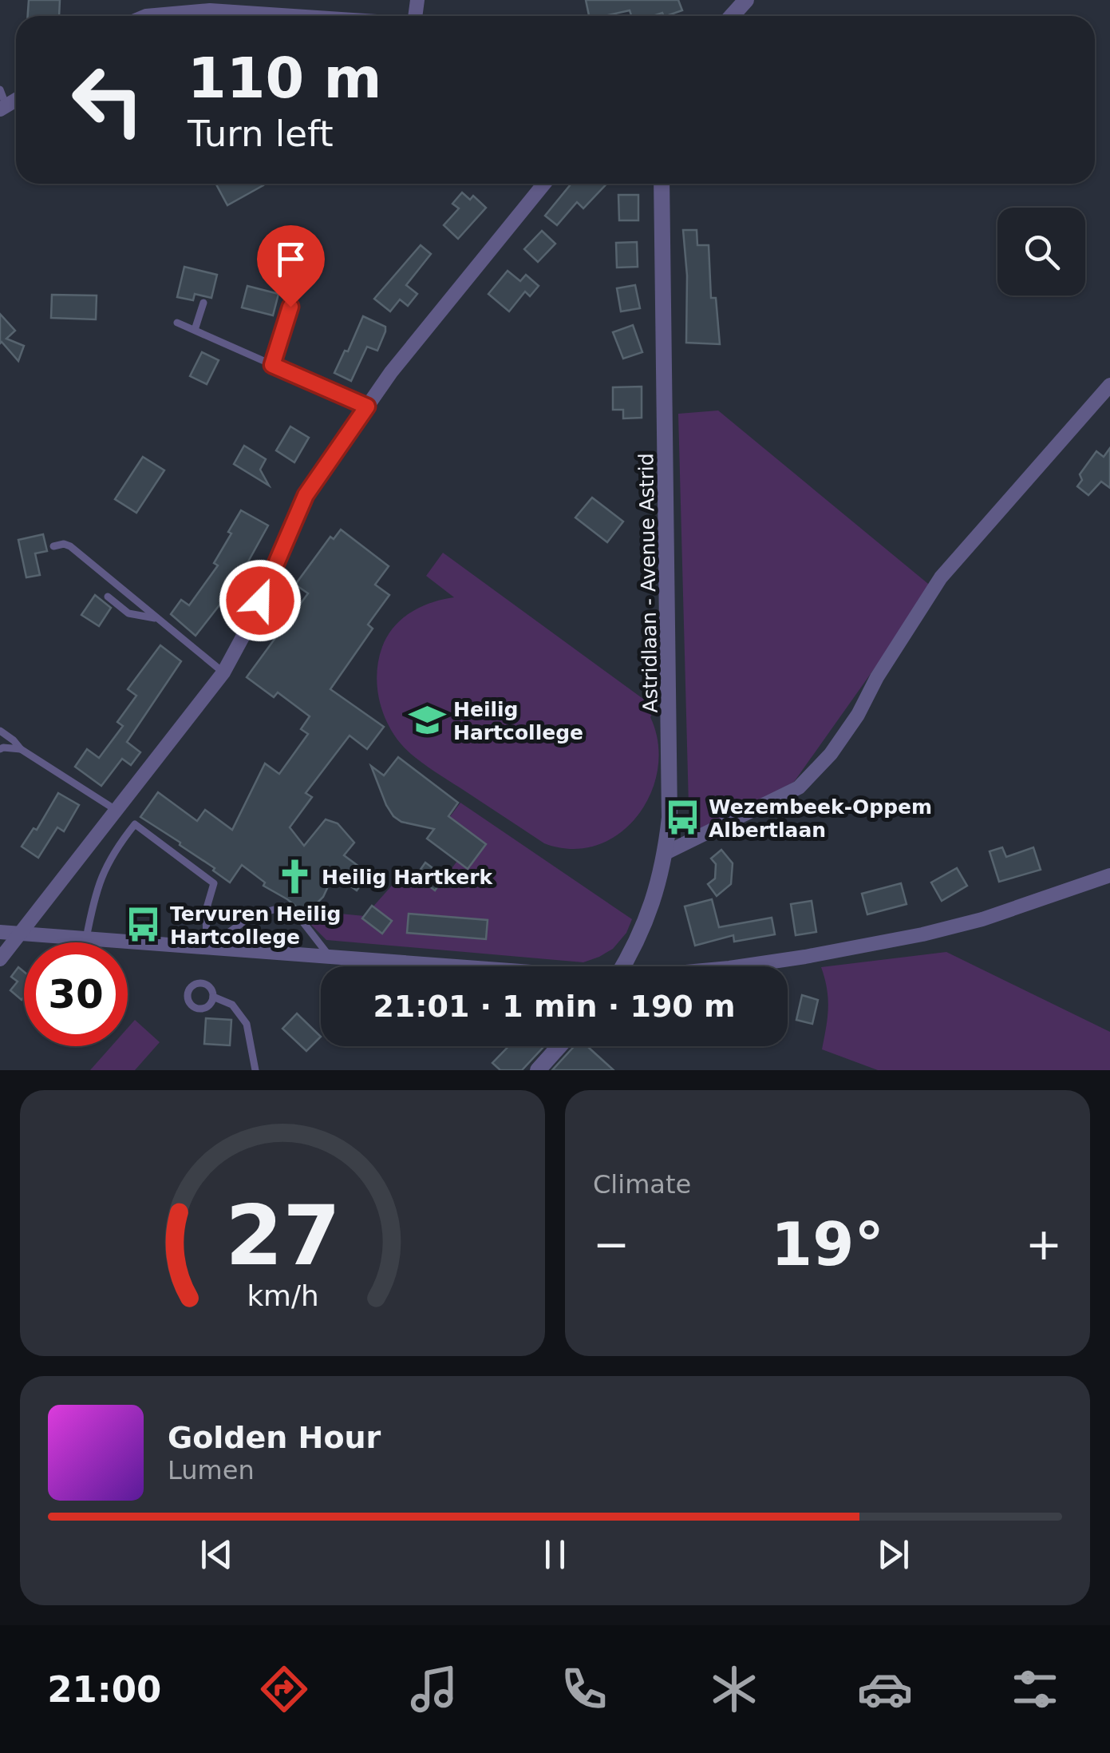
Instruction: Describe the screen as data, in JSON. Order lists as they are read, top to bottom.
{
  "streets": {
    "street": ["Astridlaan - Avenue Astrid"]
  },
  "places": {
    "school or university": ["Heilig Hartcollege"],
    "bus stop": ["Wezembeek-Oppem Albertlaan", "Tervuren Heilig Hartcollege"],
    "church": ["Heilig Hartkerk"]
  },
  "page": {
    "turn": ["110 m", "Turn left"],
    "limit": "30",
    "trip": "21:01 · 1 min · 190 m",
    "tile": "Climate",
    "heat": ["−", "19°", "+"],
    "song": ["Golden Hour", "Lumen"],
    "tabs": "21:00",
    "gauge": ["27", "km/h"]
  }
}
